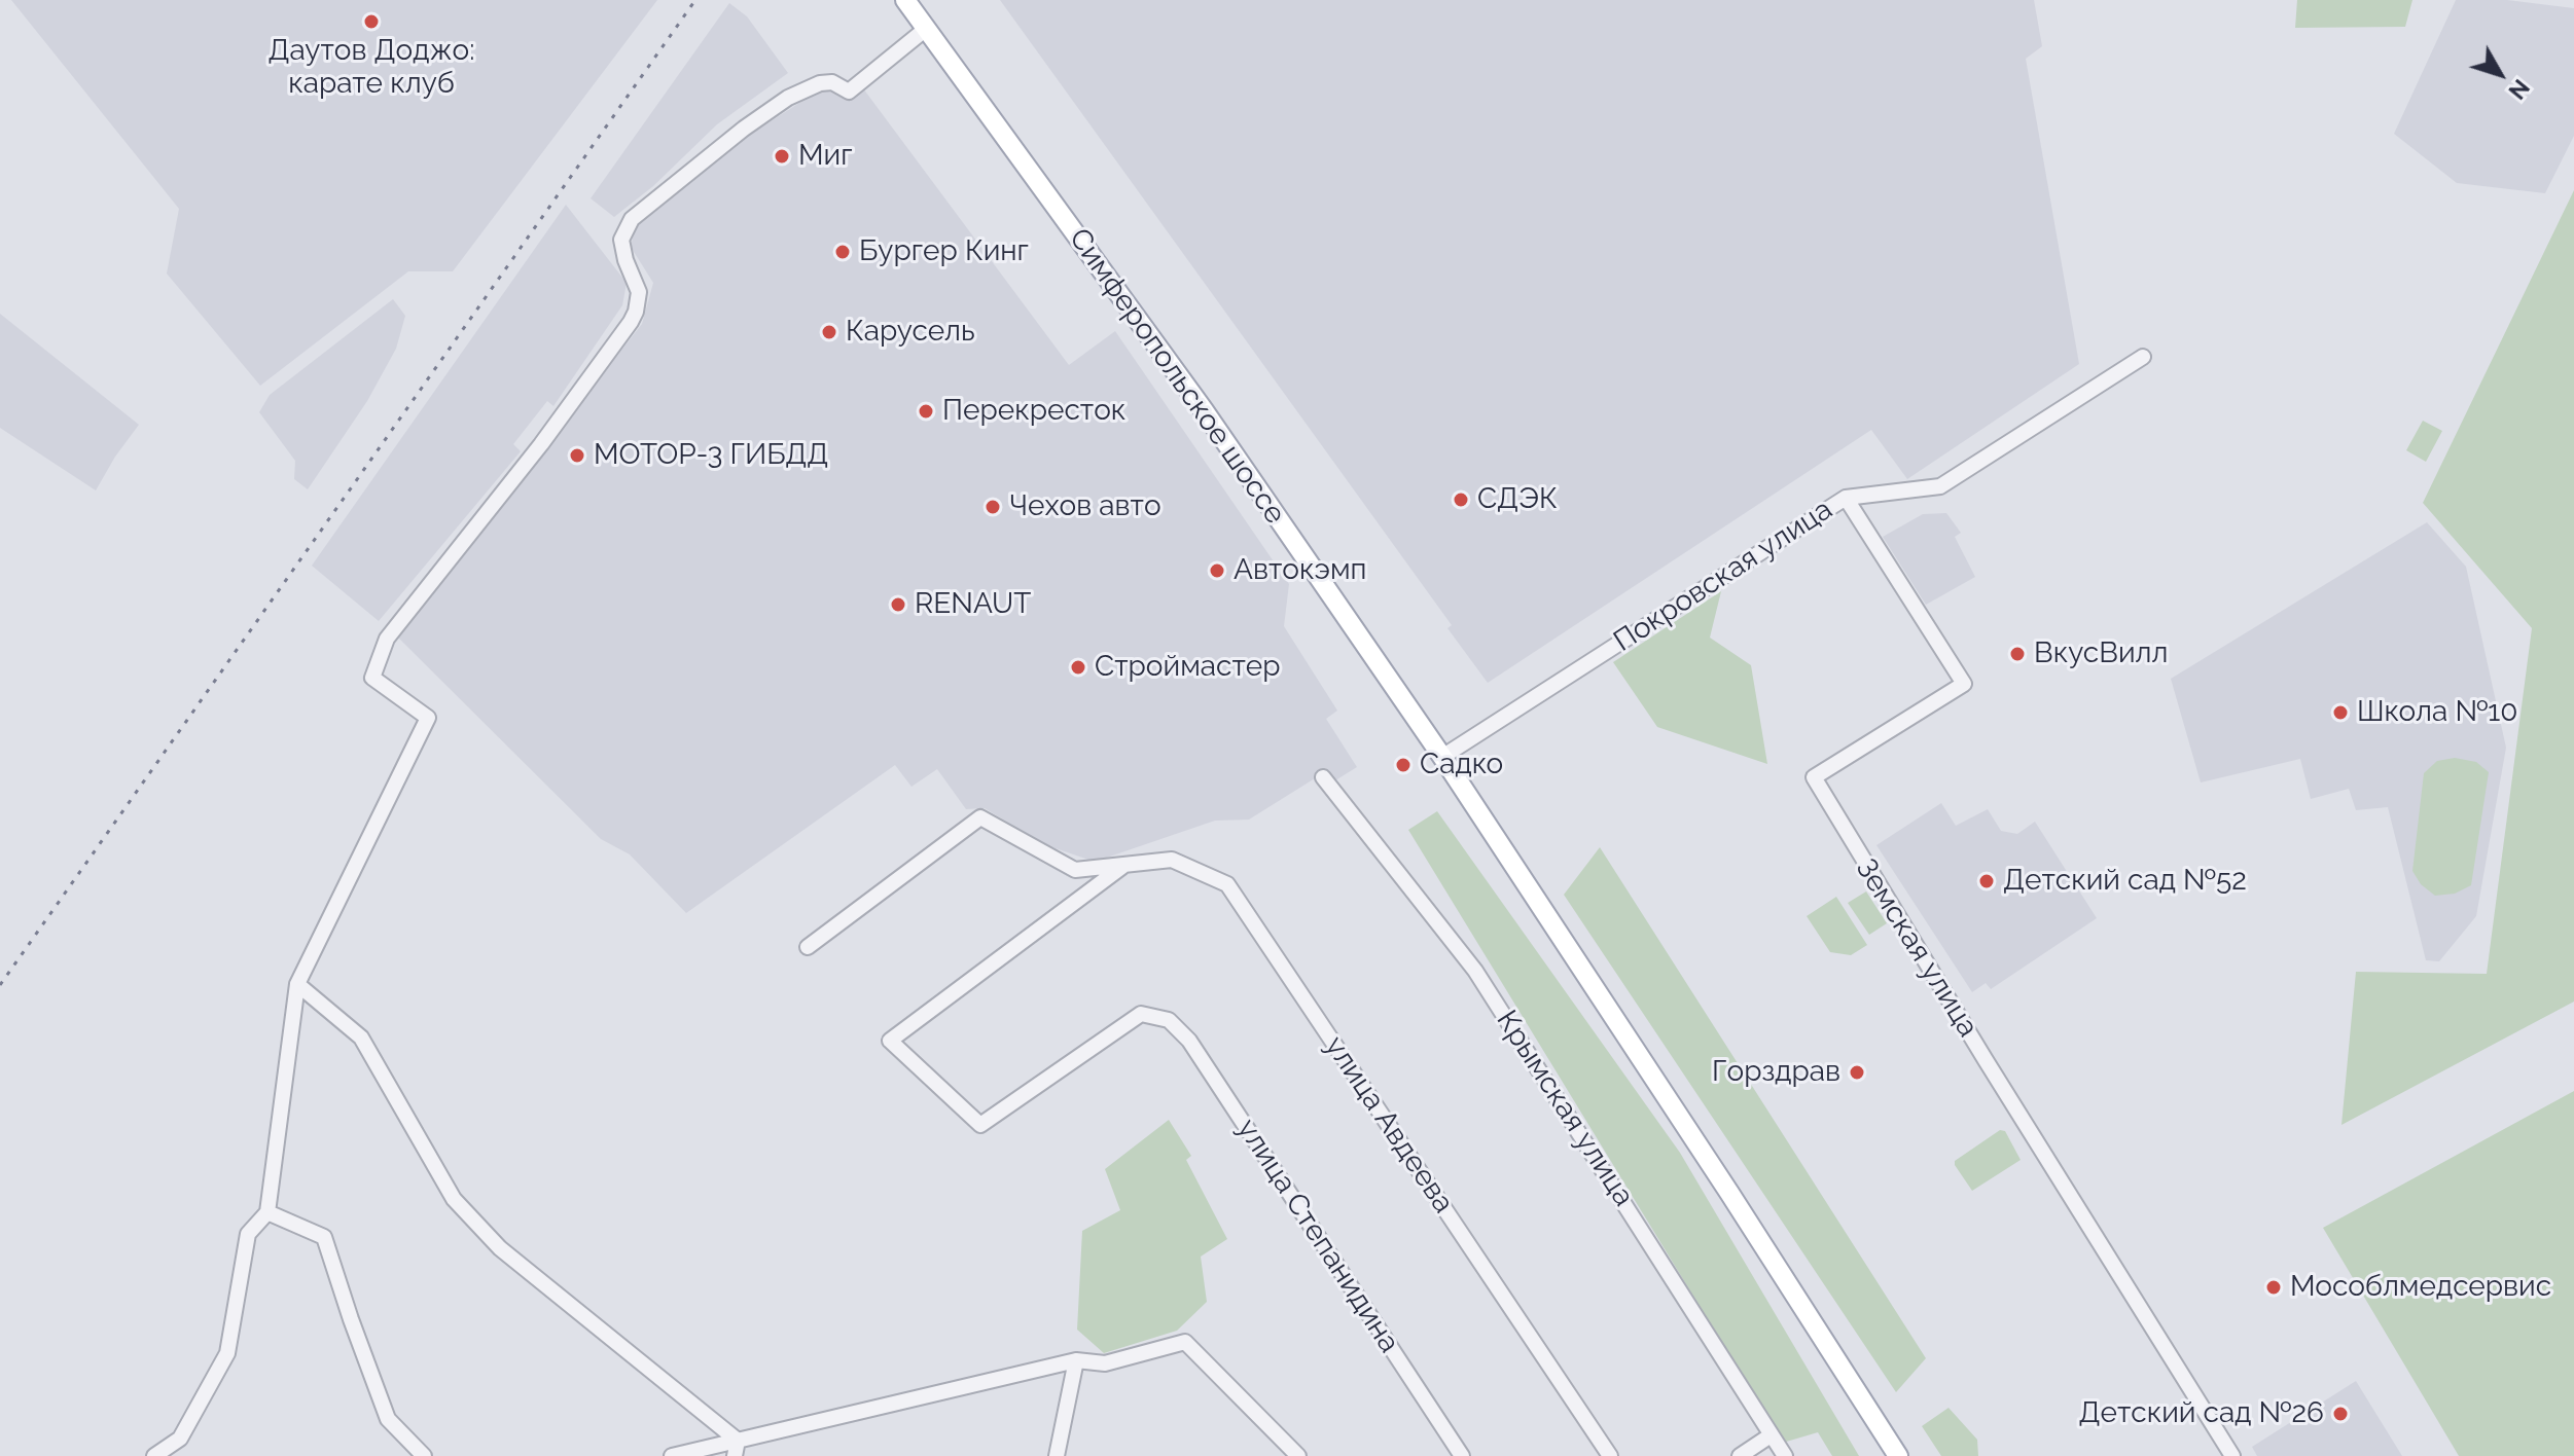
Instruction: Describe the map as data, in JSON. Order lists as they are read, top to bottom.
{
  "streets": {
    "main road": ["Симферопольское шоссе"],
    "street": [
      "Покровская улица",
      "Земская улица",
      "Крымская улица",
      "улица Авдеева",
      "улица Степанидина"
    ]
  },
  "crossings": [
    ["Симферопольское шоссе", "Покровская улица"],
    ["Покровская улица", "Земская улица"],
    ["улица Авдеева", "улица Степанидина"]
  ],
  "places": [
    "Даутов Доджо: карате клуб",
    "Миг",
    "Бургер Кинг",
    "Карусель",
    "Перекресток",
    "МОТОР-3 ГИБДД",
    "СДЭК",
    "Чехов авто",
    "Автокэмп",
    "RENAUT",
    "ВкусВилл",
    "Строймастер",
    "Школа №10",
    "Садко",
    "Детский сад №52",
    "Горздрав",
    "Мособлмедсервис",
    "Детский сад №26"
  ],
  "north": "bottom right"
}
